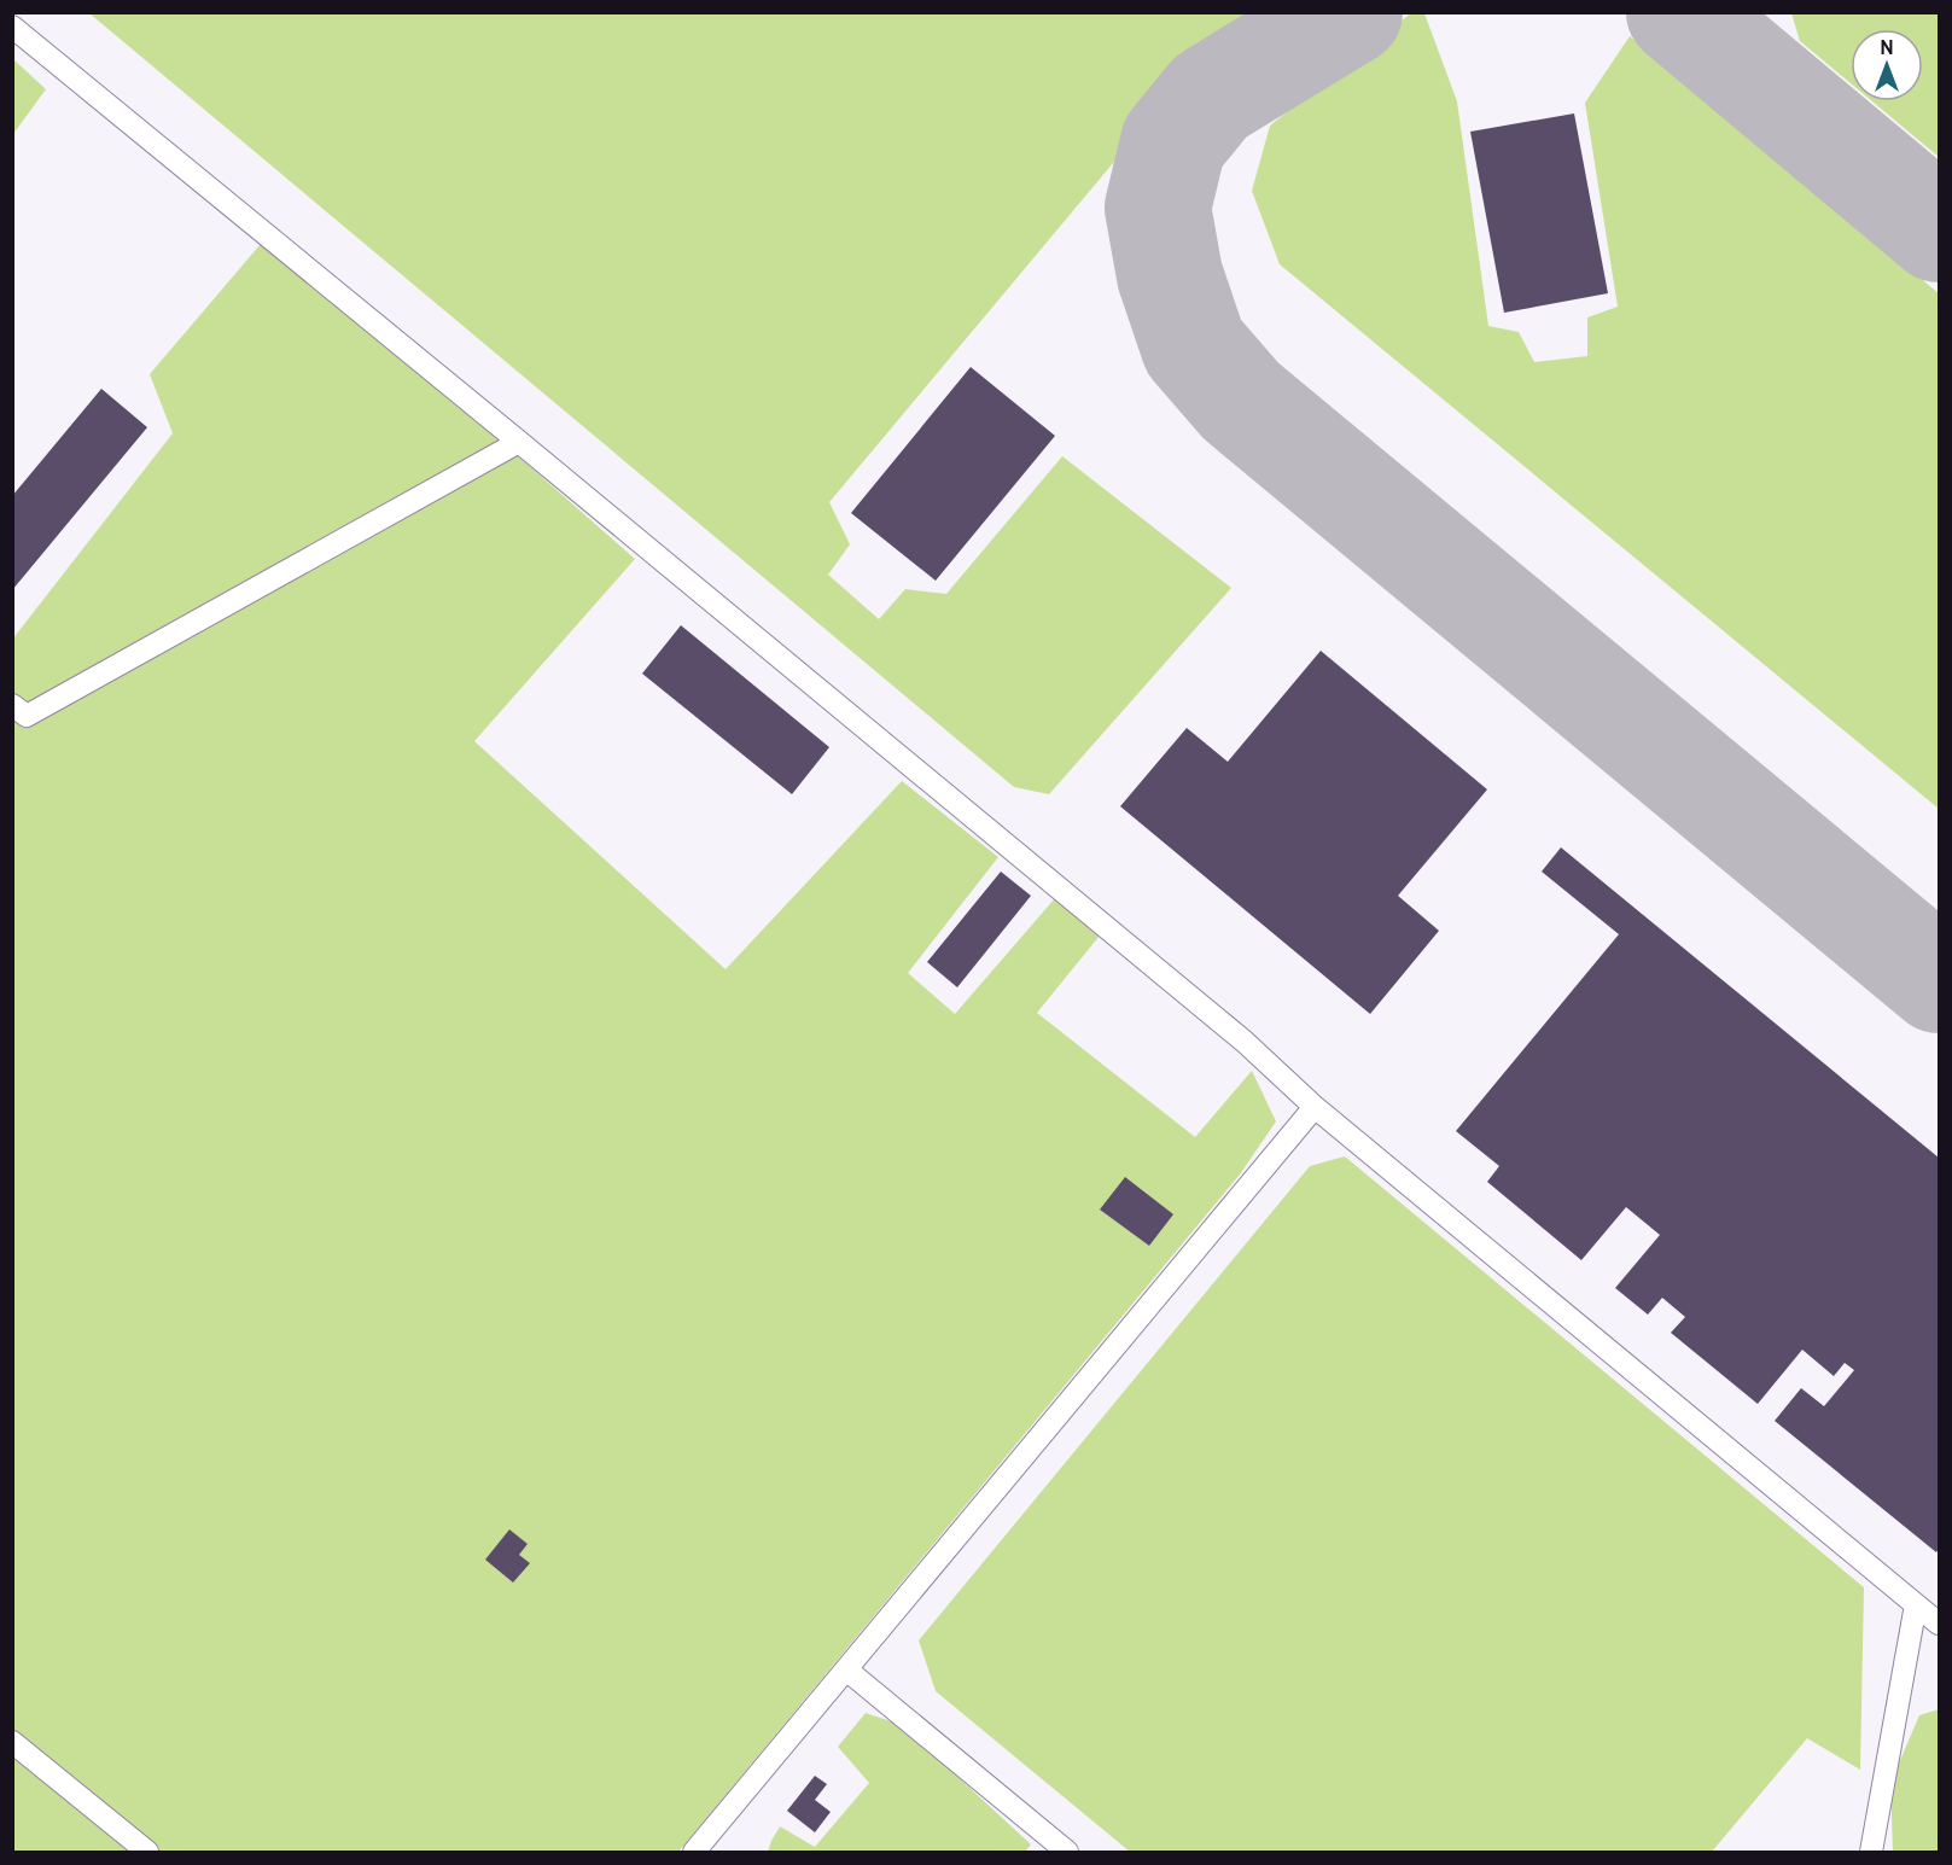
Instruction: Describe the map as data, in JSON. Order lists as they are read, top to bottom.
{
  "north": "top"
}
